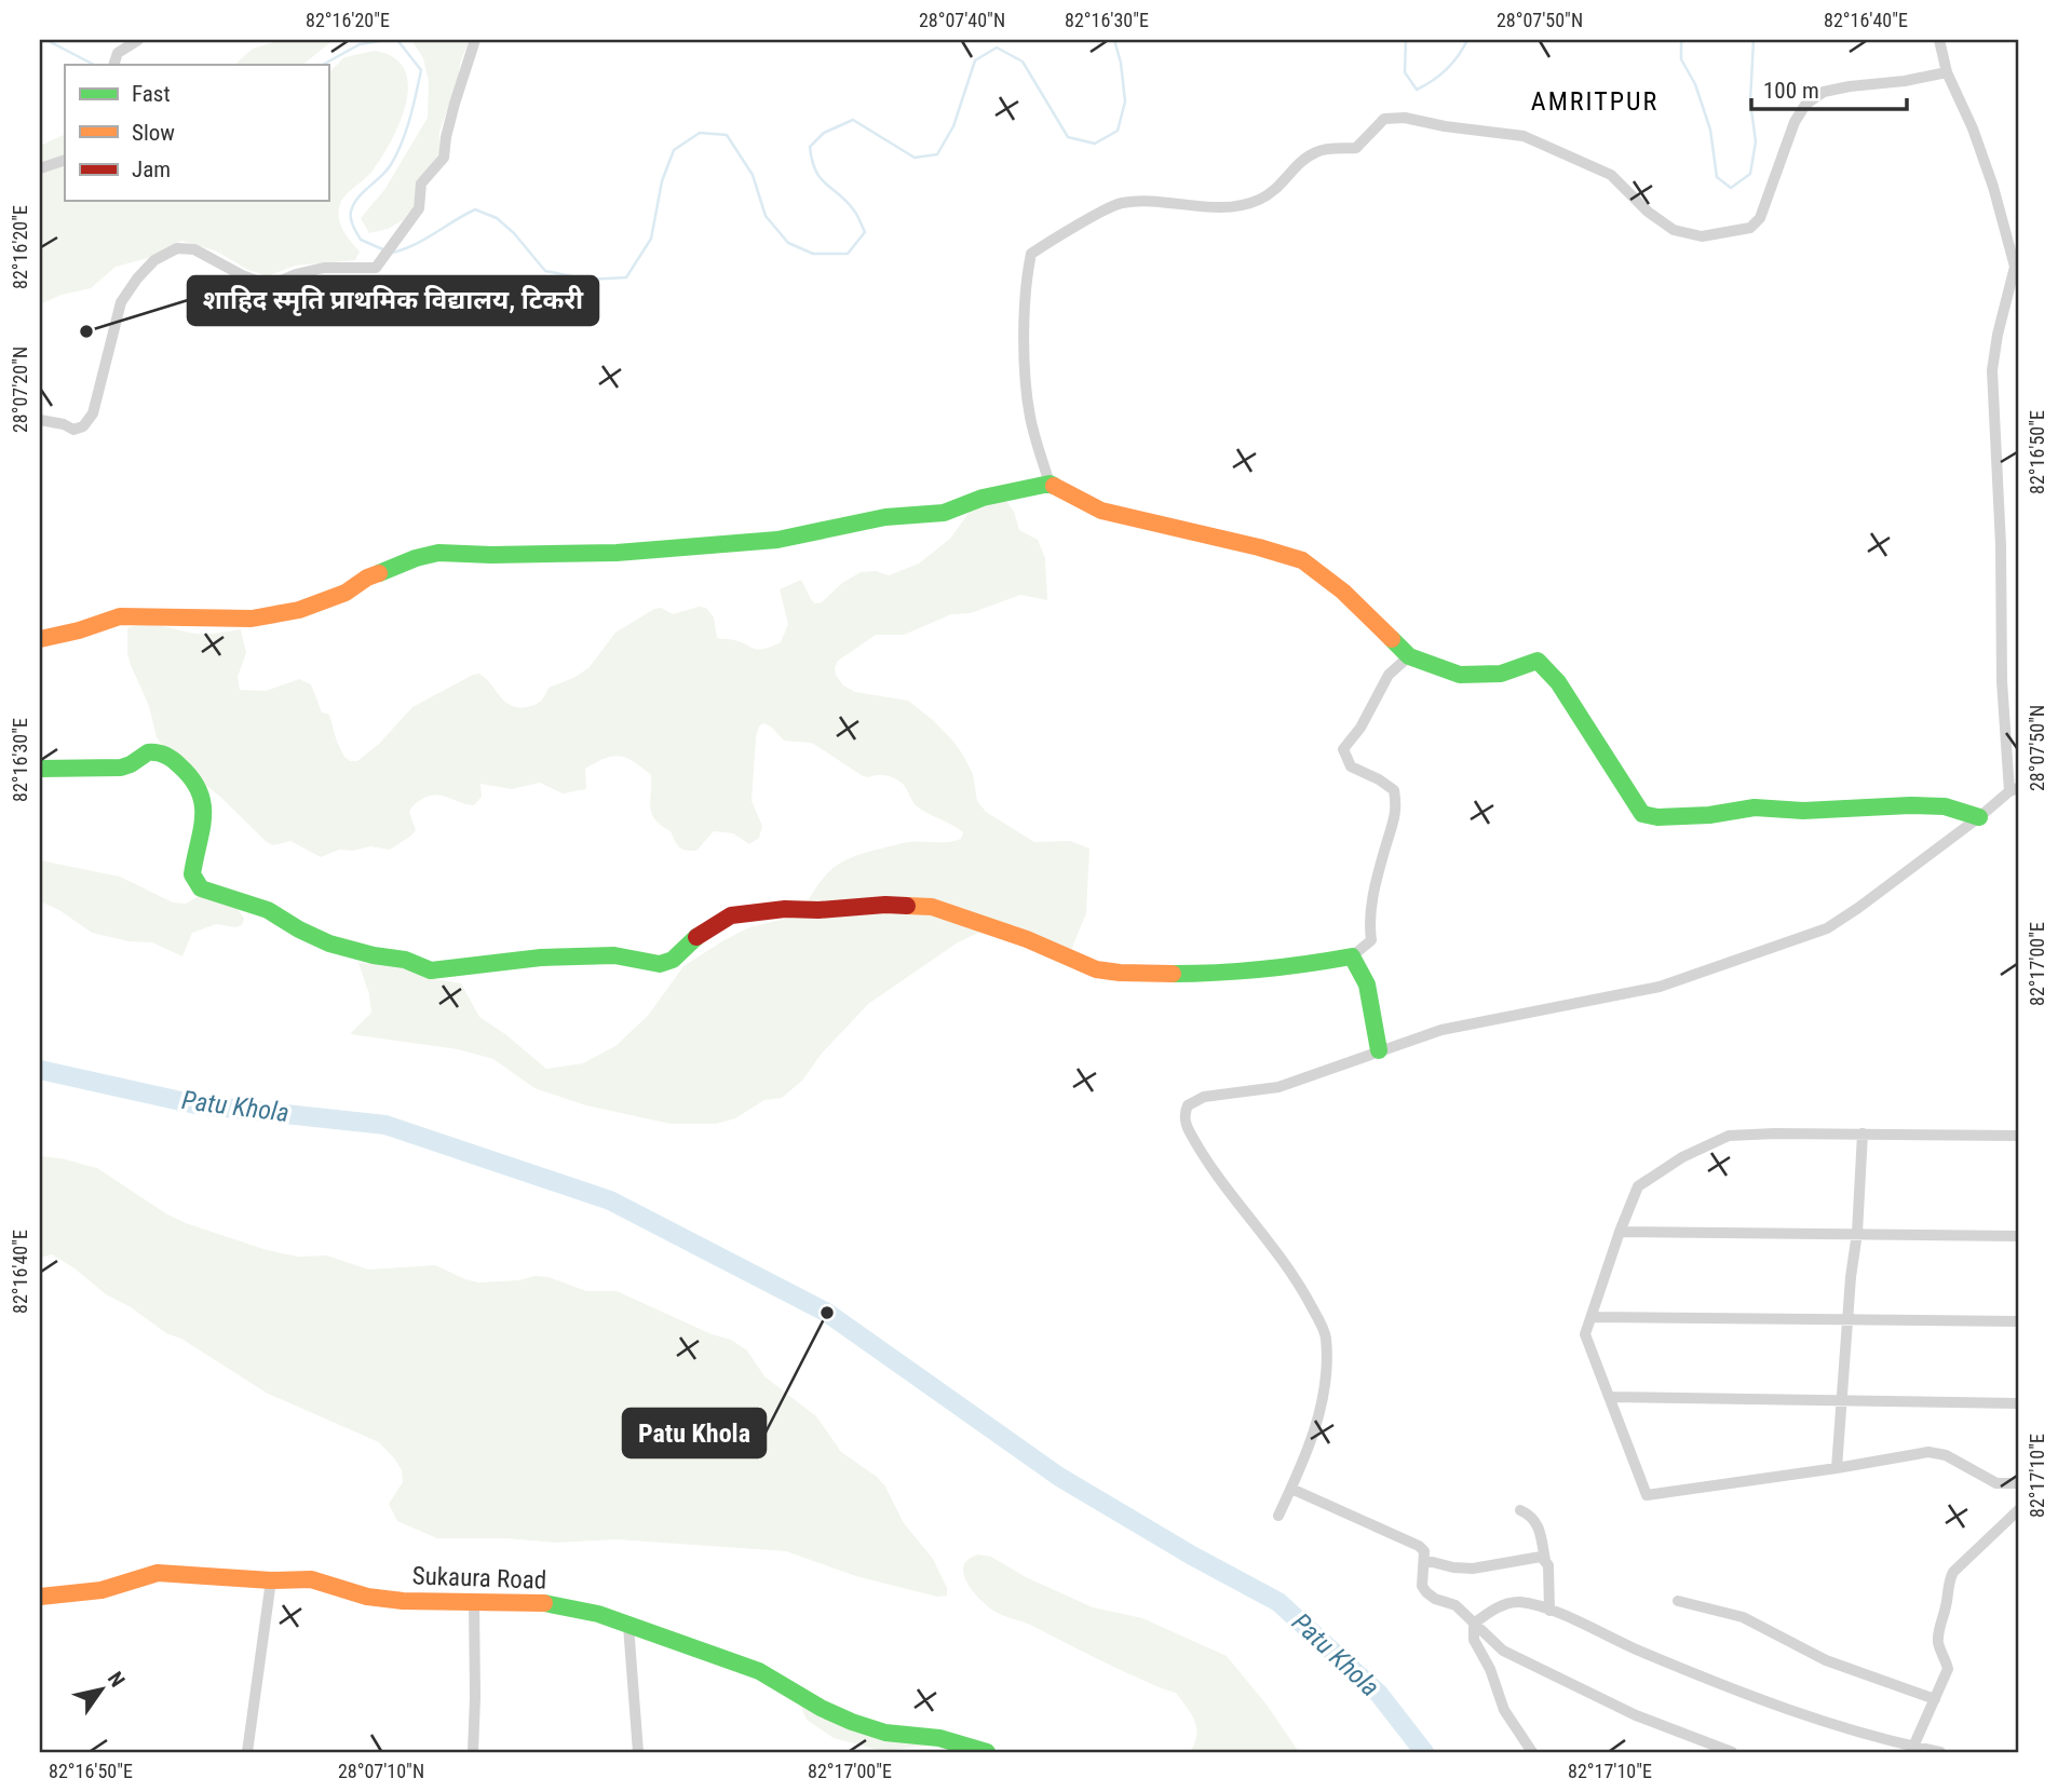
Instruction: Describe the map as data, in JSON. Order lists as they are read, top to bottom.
{
  "streets": {
    "street": ["Sukaura Road"]
  },
  "districts": ["AMRITPUR"],
  "water": ["Patu Khola"],
  "places": ["शाहिद स्मृति प्राथमिक विद्यालय, टिकरी", "Patu Khola"],
  "legend": ["Fast", "Slow", "Jam"],
  "scale_bar": "100 m",
  "north": "top right",
  "coordinates": [
    "82°16'20\"E",
    "28°07'40\"N",
    "82°16'30\"E",
    "28°07'50\"N",
    "82°16'40\"E",
    "28°07'20\"N",
    "82°16'50\"E",
    "82°17'00\"E",
    "82°17'10\"E",
    "28°07'10\"N"
  ]
}
